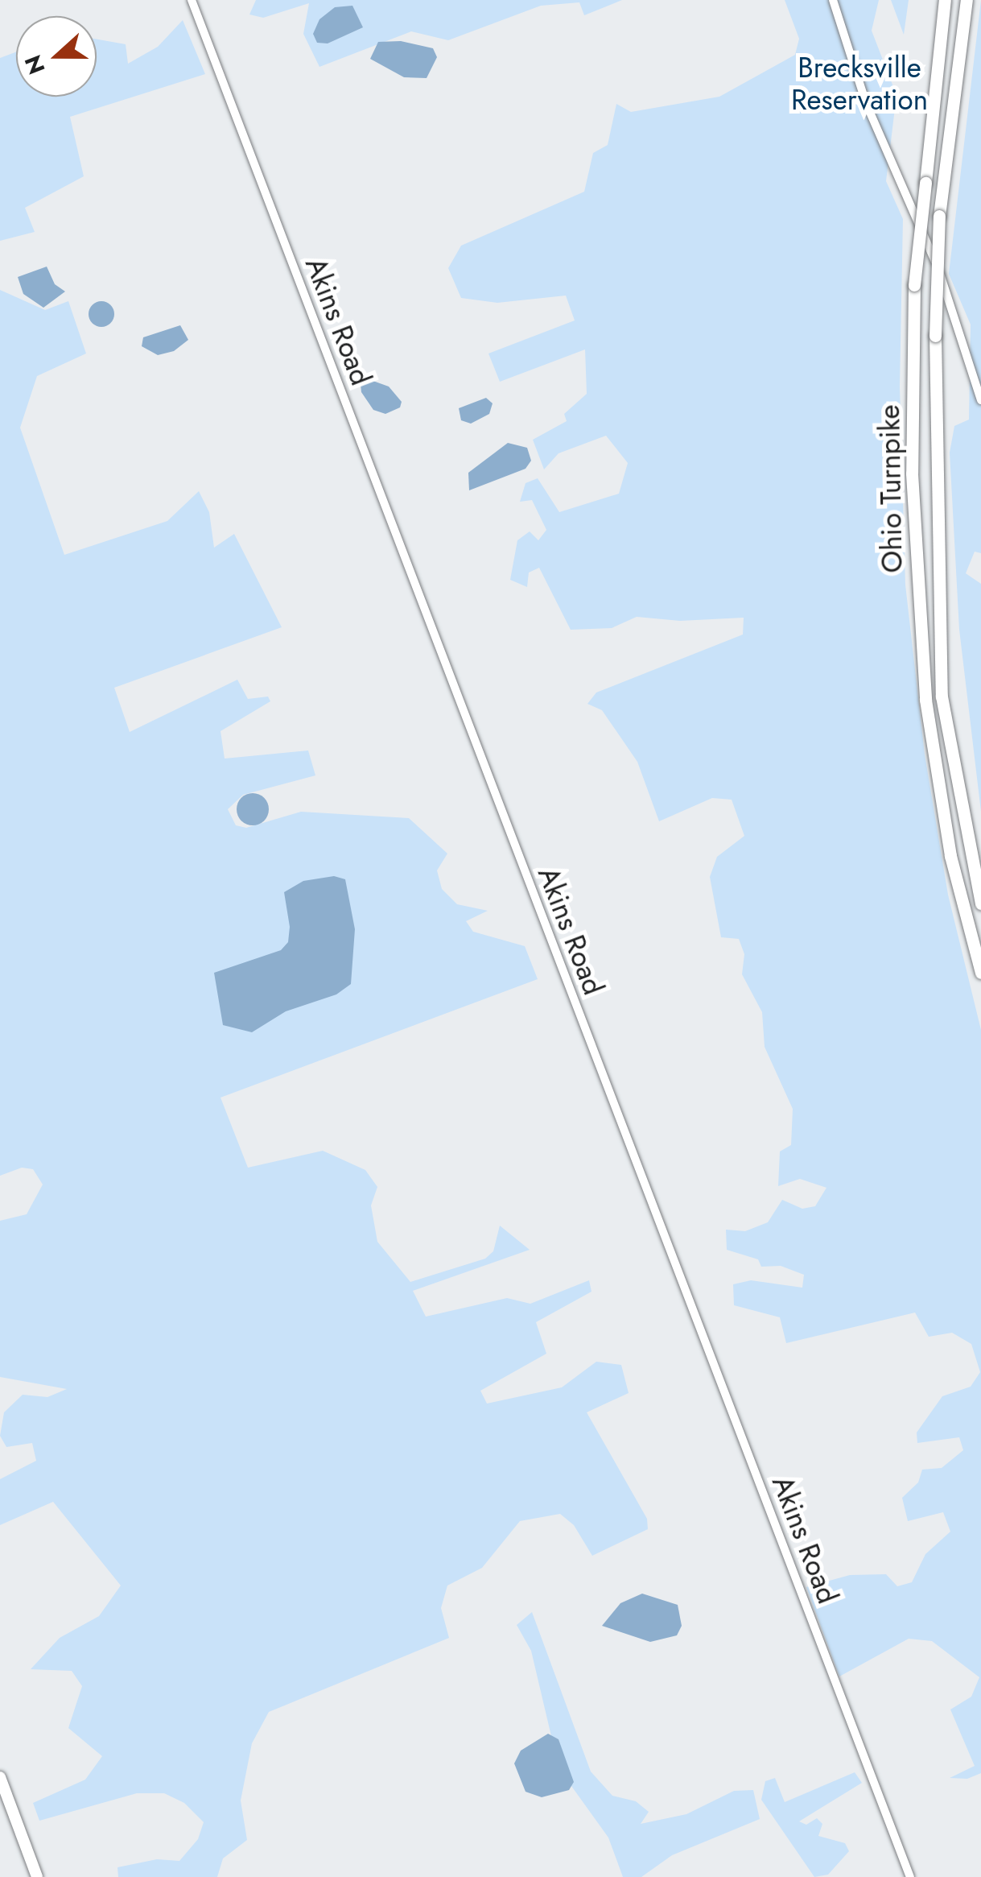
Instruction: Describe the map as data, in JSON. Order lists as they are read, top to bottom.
{
  "streets": {
    "highway": ["Ohio Turnpike"],
    "street": ["Akins Road"]
  },
  "parks": ["Brecksville Reservation"],
  "north": "left"
}
